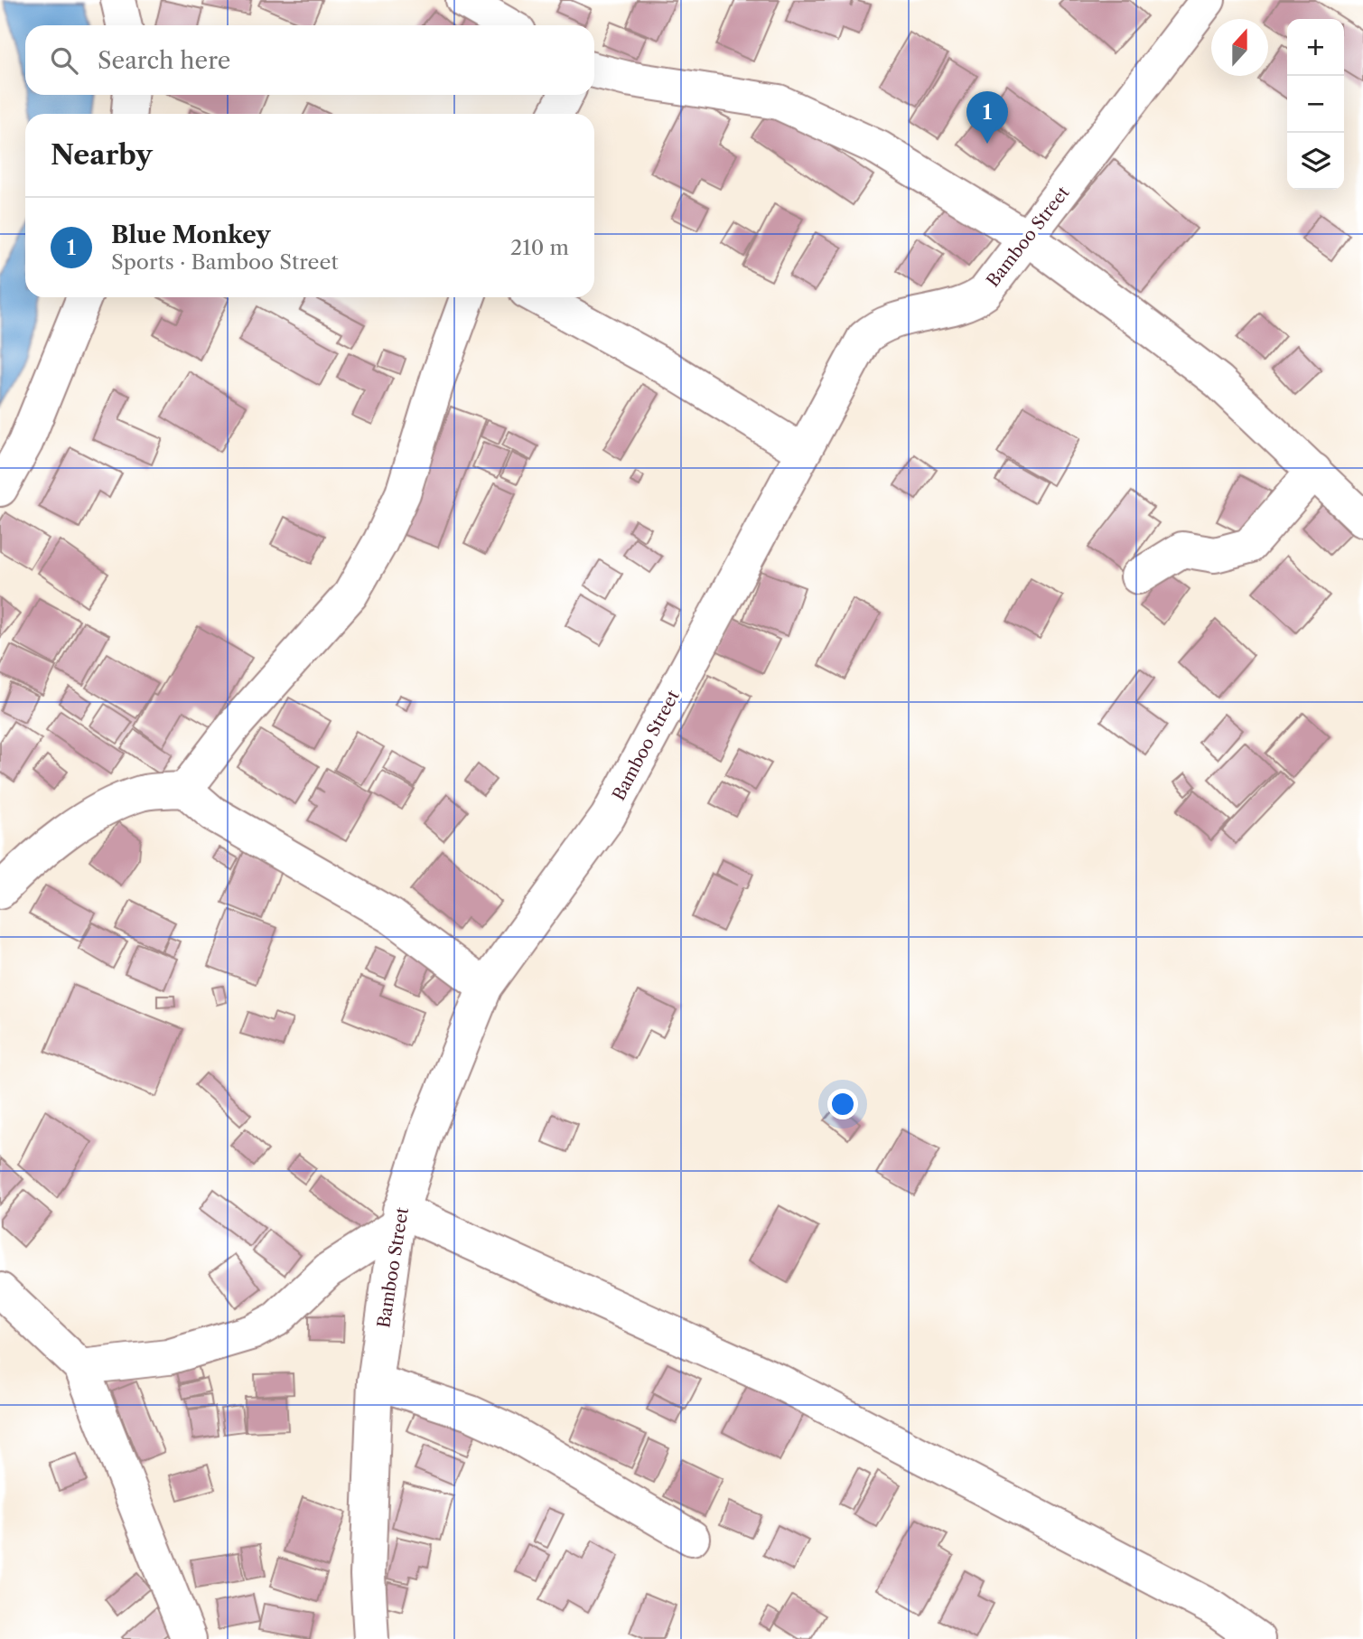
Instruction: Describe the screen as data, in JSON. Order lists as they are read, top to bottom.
{
  "streets": {
    "street": ["Bamboo Street"]
  },
  "north": "top",
  "page": {
    "map_buttons": ["+", "−"],
    "search": "Search here",
    "pins": "1",
    "heading": "Nearby",
    "list": [
      {
        "mark": "1",
        "name": "Blue Monkey",
        "note": "Sports · Bamboo Street",
        "value": "210 m"
      }
    ]
  }
}
